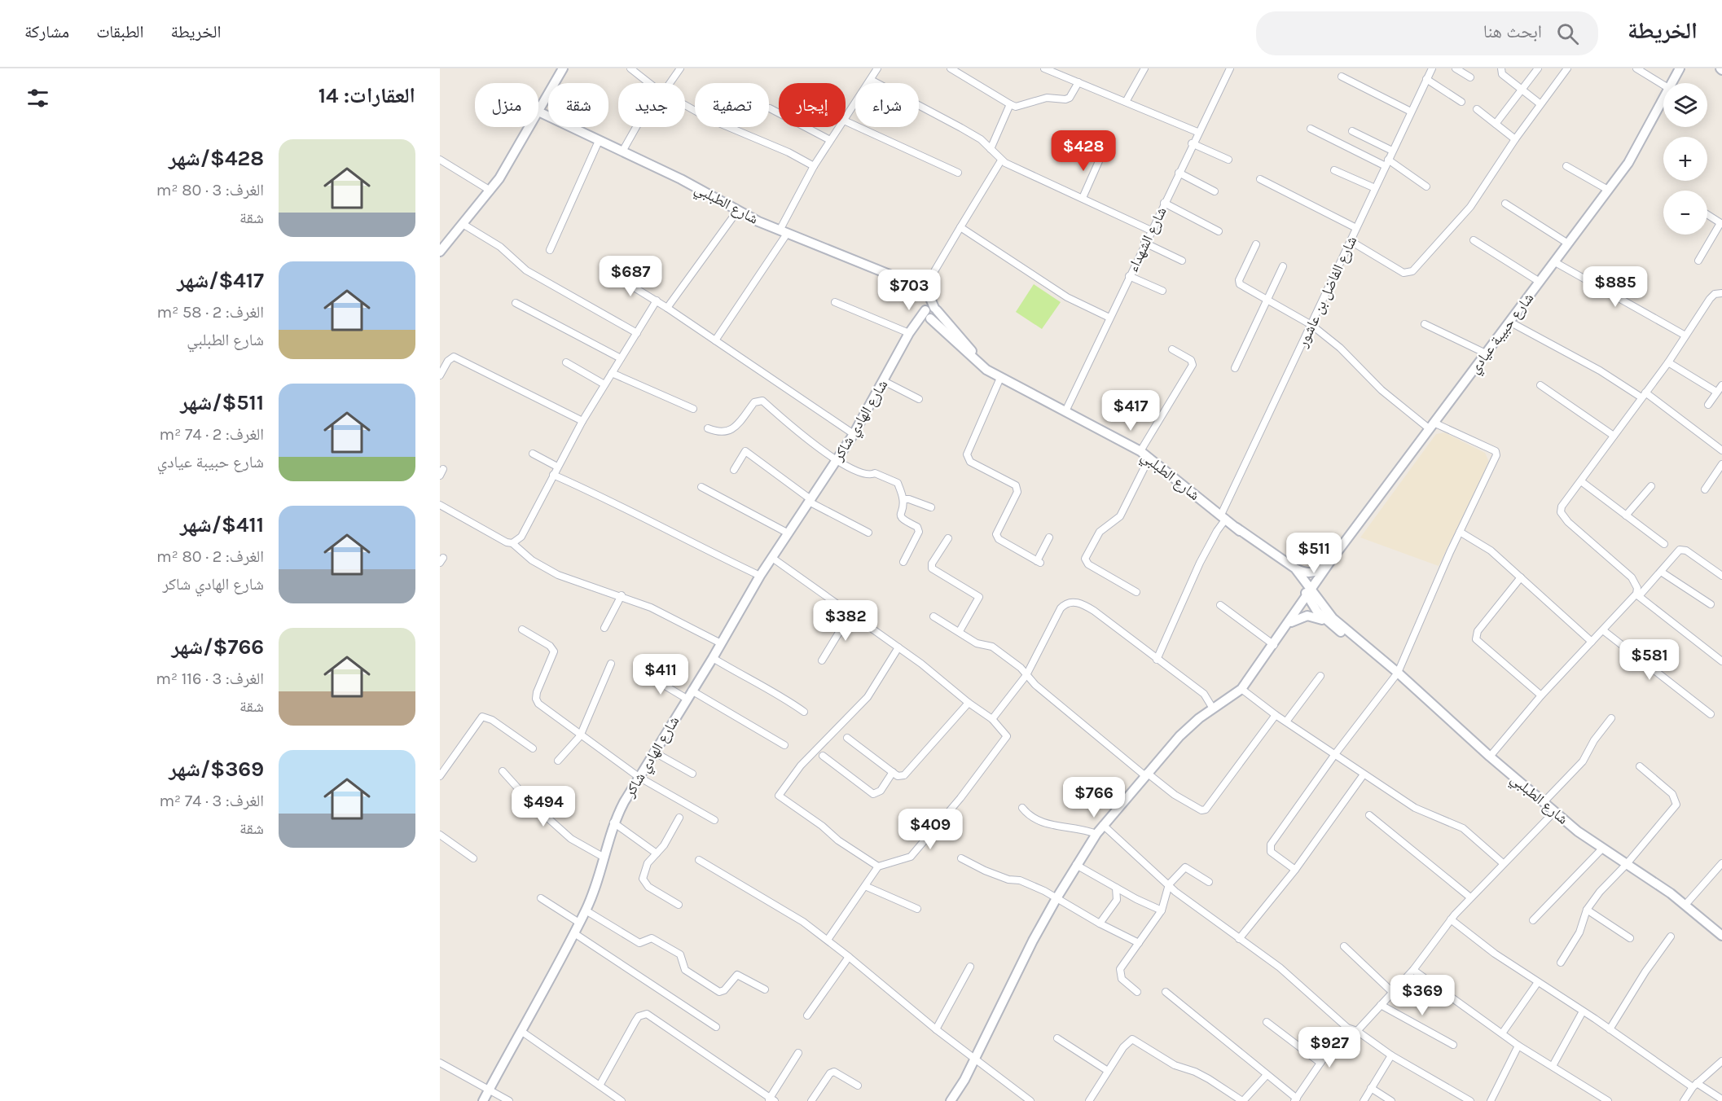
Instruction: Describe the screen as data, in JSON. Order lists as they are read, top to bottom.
{
  "streets": {
    "street": [
      "شارع الطبلبي",
      "شارع الشهداء",
      "شارع الفاضل بن عاشور",
      "شارع حبيبة عيادي",
      "شارع الهادي شاكر"
    ]
  },
  "crossings": [
    ["شارع الطبلبي", "شارع الشهداء"],
    ["شارع الطبلبي", "شارع الفاضل بن عاشور"],
    ["شارع الطبلبي", "شارع حبيبة عيادي"]
  ],
  "page": {
    "header": "الخريطة",
    "search": "ابحث هنا",
    "nav": ["الخريطة", "الطبقات", "مشاركة"],
    "heading": "العقارات: 14",
    "map_buttons": ["+", "−"],
    "chip": [
      "شراء",
      "إيجار",
      "تصفية",
      "جديد",
      "شقة",
      "منزل"
    ],
    "list": [
      {
        "name": "$428/شهر",
        "note": "الغرف: 3 · 80 m² · شقة"
      },
      {
        "name": "$417/شهر",
        "note": "الغرف: 2 · 58 m² · شارع الطبلبي"
      },
      {
        "name": "$511/شهر",
        "note": "الغرف: 2 · 74 m² · شارع حبيبة عيادي"
      },
      {
        "name": "$411/شهر",
        "note": "الغرف: 2 · 80 m² · شارع الهادي شاكر"
      },
      {
        "name": "$766/شهر",
        "note": "الغرف: 3 · 116 m² · شقة"
      },
      {
        "name": "$369/شهر",
        "note": "الغرف: 3 · 74 m² · شقة"
      }
    ],
    "price": [
      "$428",
      "$687",
      "$885",
      "$703",
      "$417",
      "$511",
      "$382",
      "$581",
      "$411",
      "$766",
      "$494",
      "$409",
      "$369",
      "$927"
    ]
  }
}
